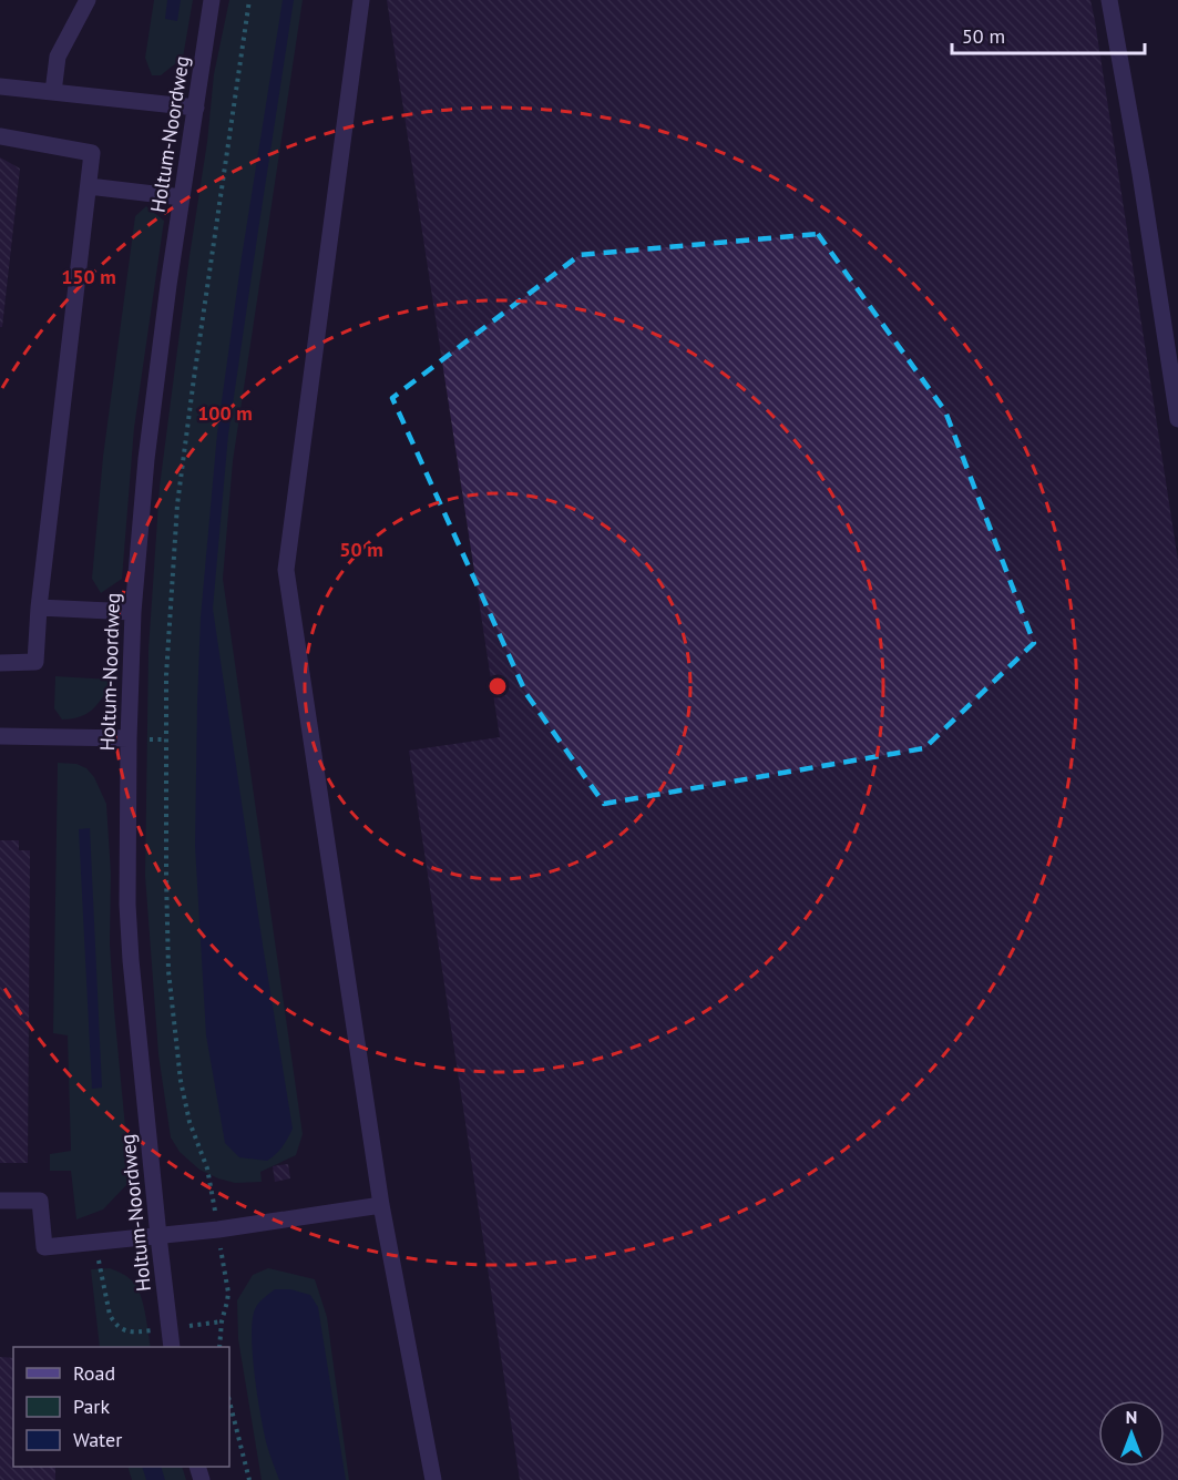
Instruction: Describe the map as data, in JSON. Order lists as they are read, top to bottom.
{
  "streets": {
    "street": ["Holtum-Noordweg"]
  },
  "legend": ["Road", "Park", "Water"],
  "scale_bar": "50 m",
  "north": "top",
  "rings": ["150 m", "100 m", "50 m"]
}
